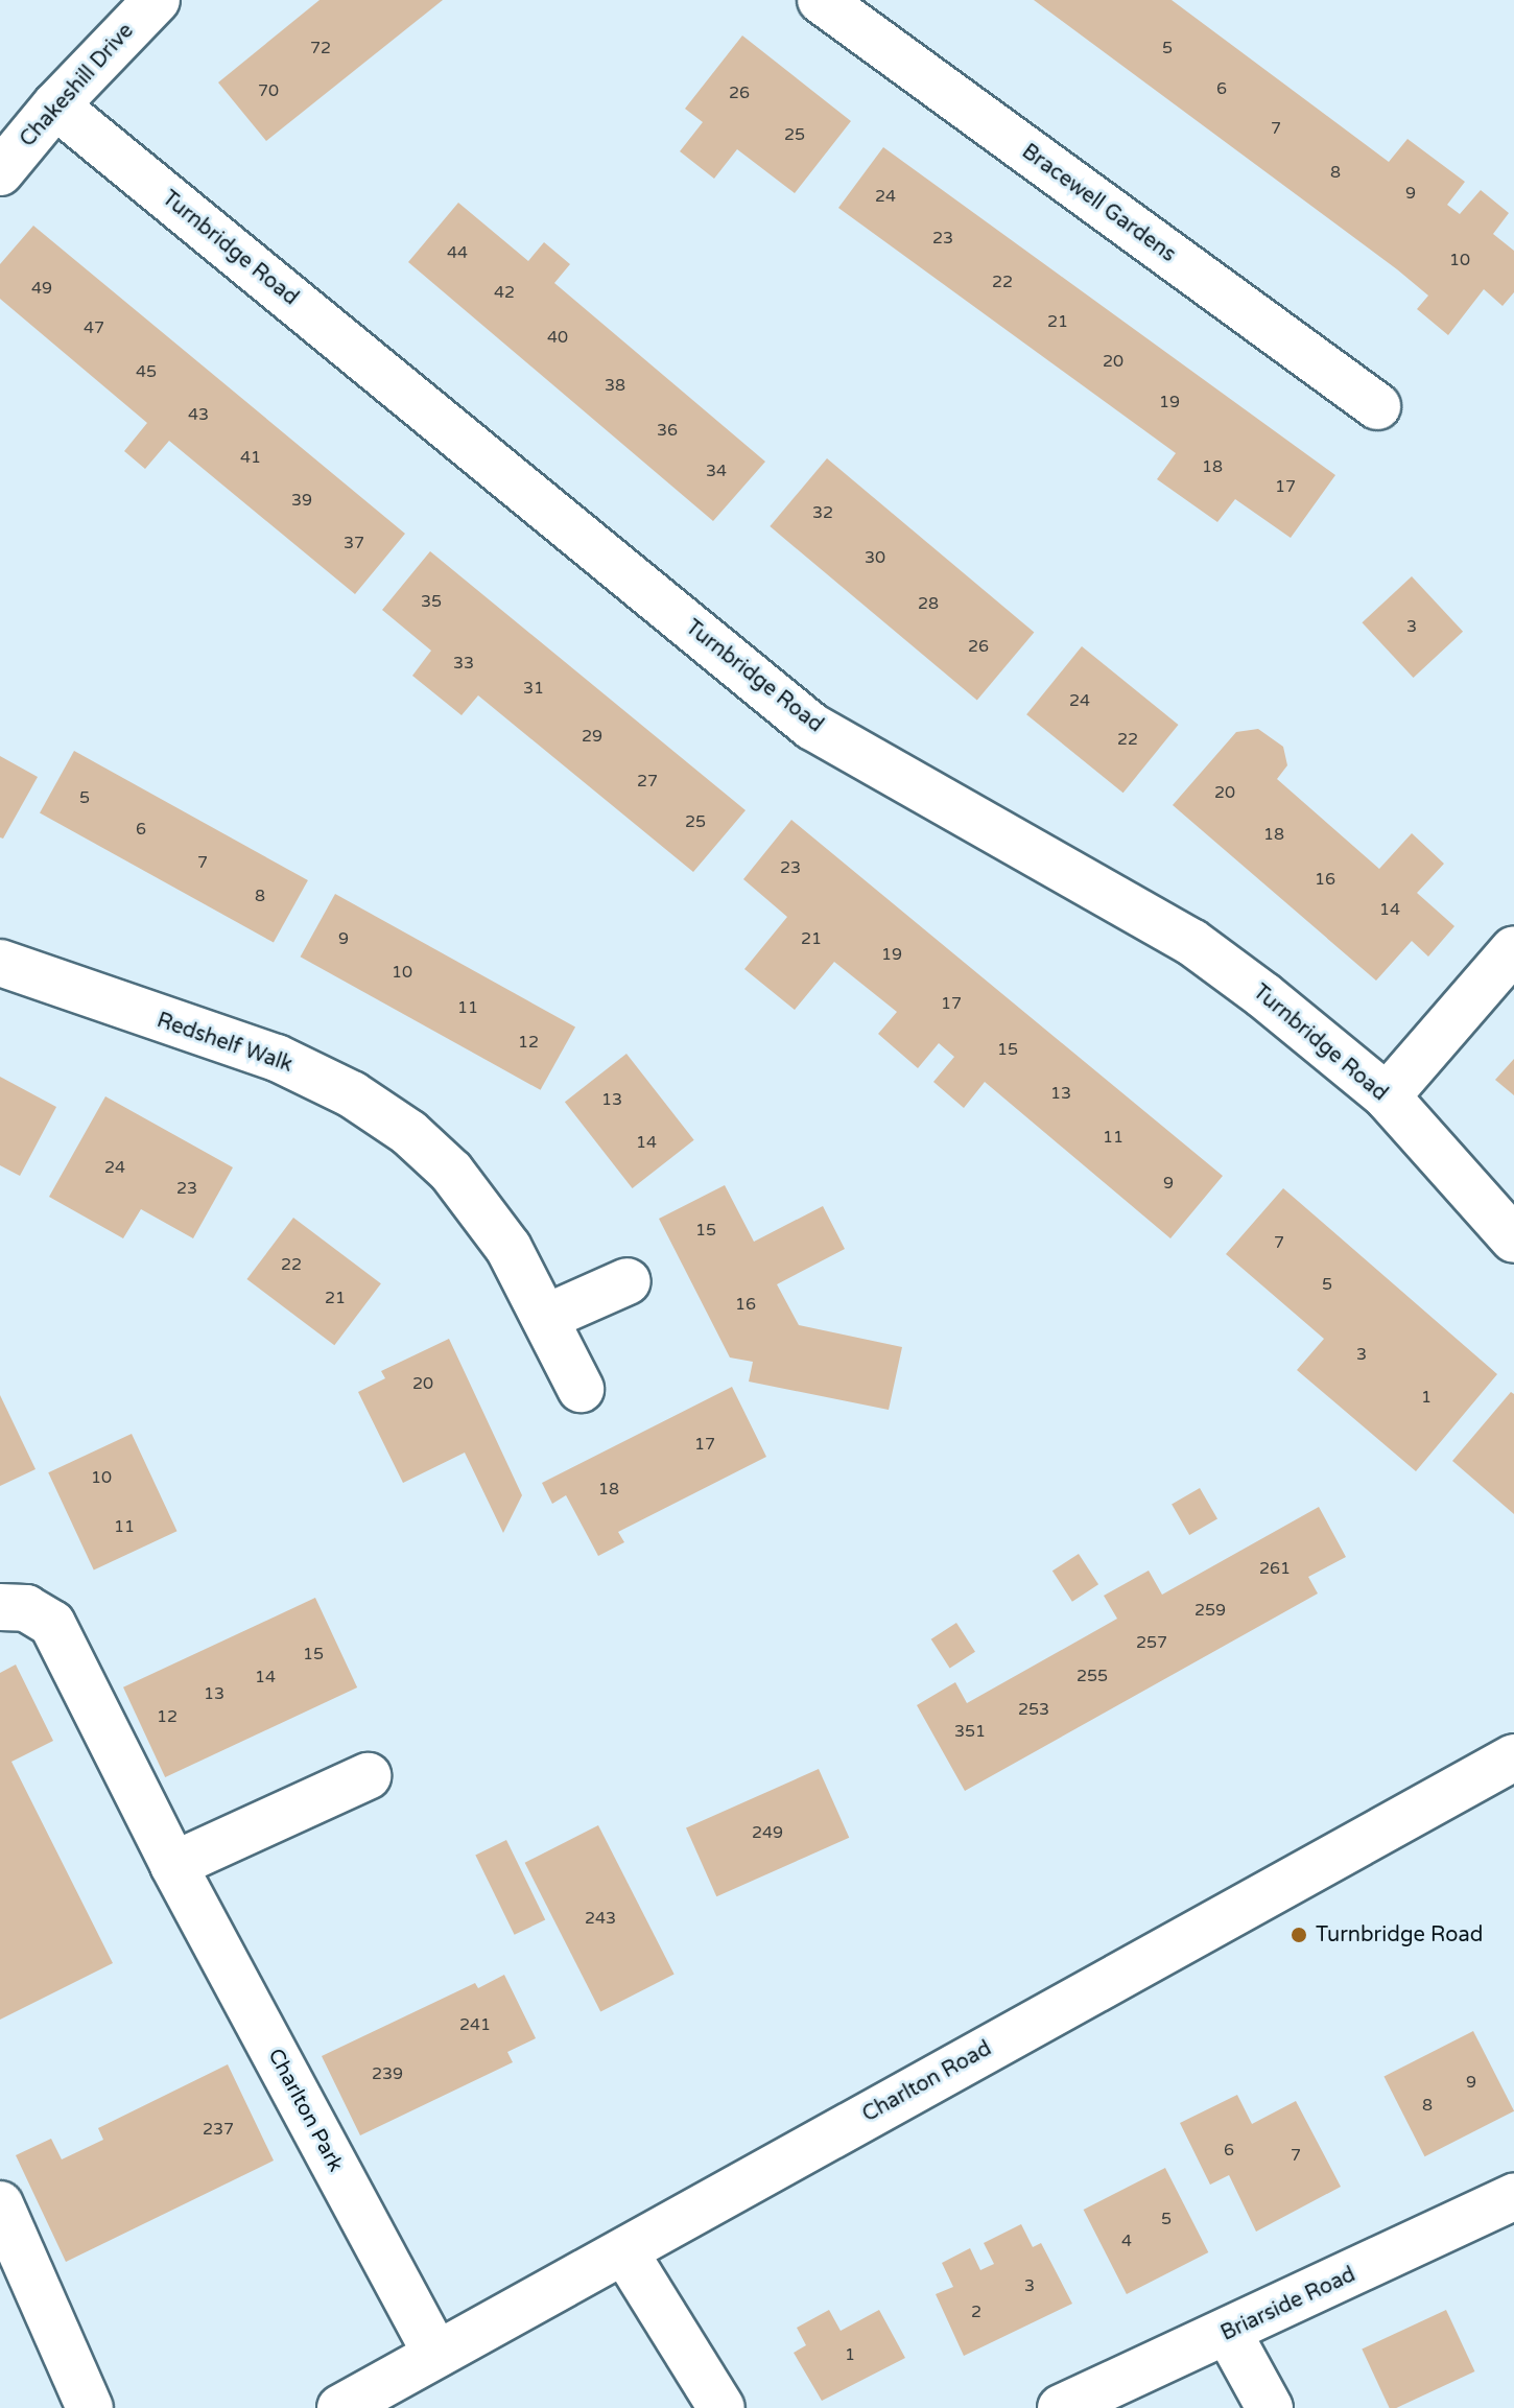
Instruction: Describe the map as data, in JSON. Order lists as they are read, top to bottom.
{
  "streets": {
    "street": [
      "Chakeshill Drive",
      "Bracewell Gardens",
      "Turnbridge Road",
      "Redshelf Walk",
      "Charlton Road",
      "Charlton Park",
      "Briarside Road"
    ]
  },
  "crossings": [
    ["Chakeshill Drive", "Turnbridge Road"],
    ["Charlton Road", "Charlton Park"]
  ],
  "places": ["Turnbridge Road"],
  "house_numbers": [
    "72",
    "5",
    "6",
    "70",
    "26",
    "7",
    "25",
    "8",
    "9",
    "24",
    "23",
    "44",
    "10",
    "22",
    "49",
    "42",
    "21",
    "47",
    "40",
    "20",
    "45",
    "38",
    "19",
    "43",
    "36",
    "41",
    "18",
    "34",
    "17",
    "39",
    "32",
    "37",
    "30",
    "35",
    "28",
    "3",
    "26",
    "33",
    "31",
    "24",
    "29",
    "22",
    "27",
    "20",
    "5",
    "25",
    "6",
    "18",
    "7",
    "23",
    "16",
    "8",
    "14",
    "9",
    "21",
    "19",
    "10",
    "17",
    "11",
    "12",
    "15",
    "13",
    "13",
    "11",
    "14",
    "24",
    "9",
    "23",
    "15",
    "7",
    "22",
    "5",
    "21",
    "16",
    "3",
    "20",
    "1",
    "17",
    "10",
    "18",
    "11",
    "261",
    "259",
    "257",
    "15",
    "255",
    "14",
    "13",
    "253",
    "12",
    "351",
    "249",
    "243",
    "241",
    "239",
    "9",
    "8",
    "237",
    "6",
    "7",
    "5",
    "4",
    "3",
    "2",
    "1"
  ]
}
